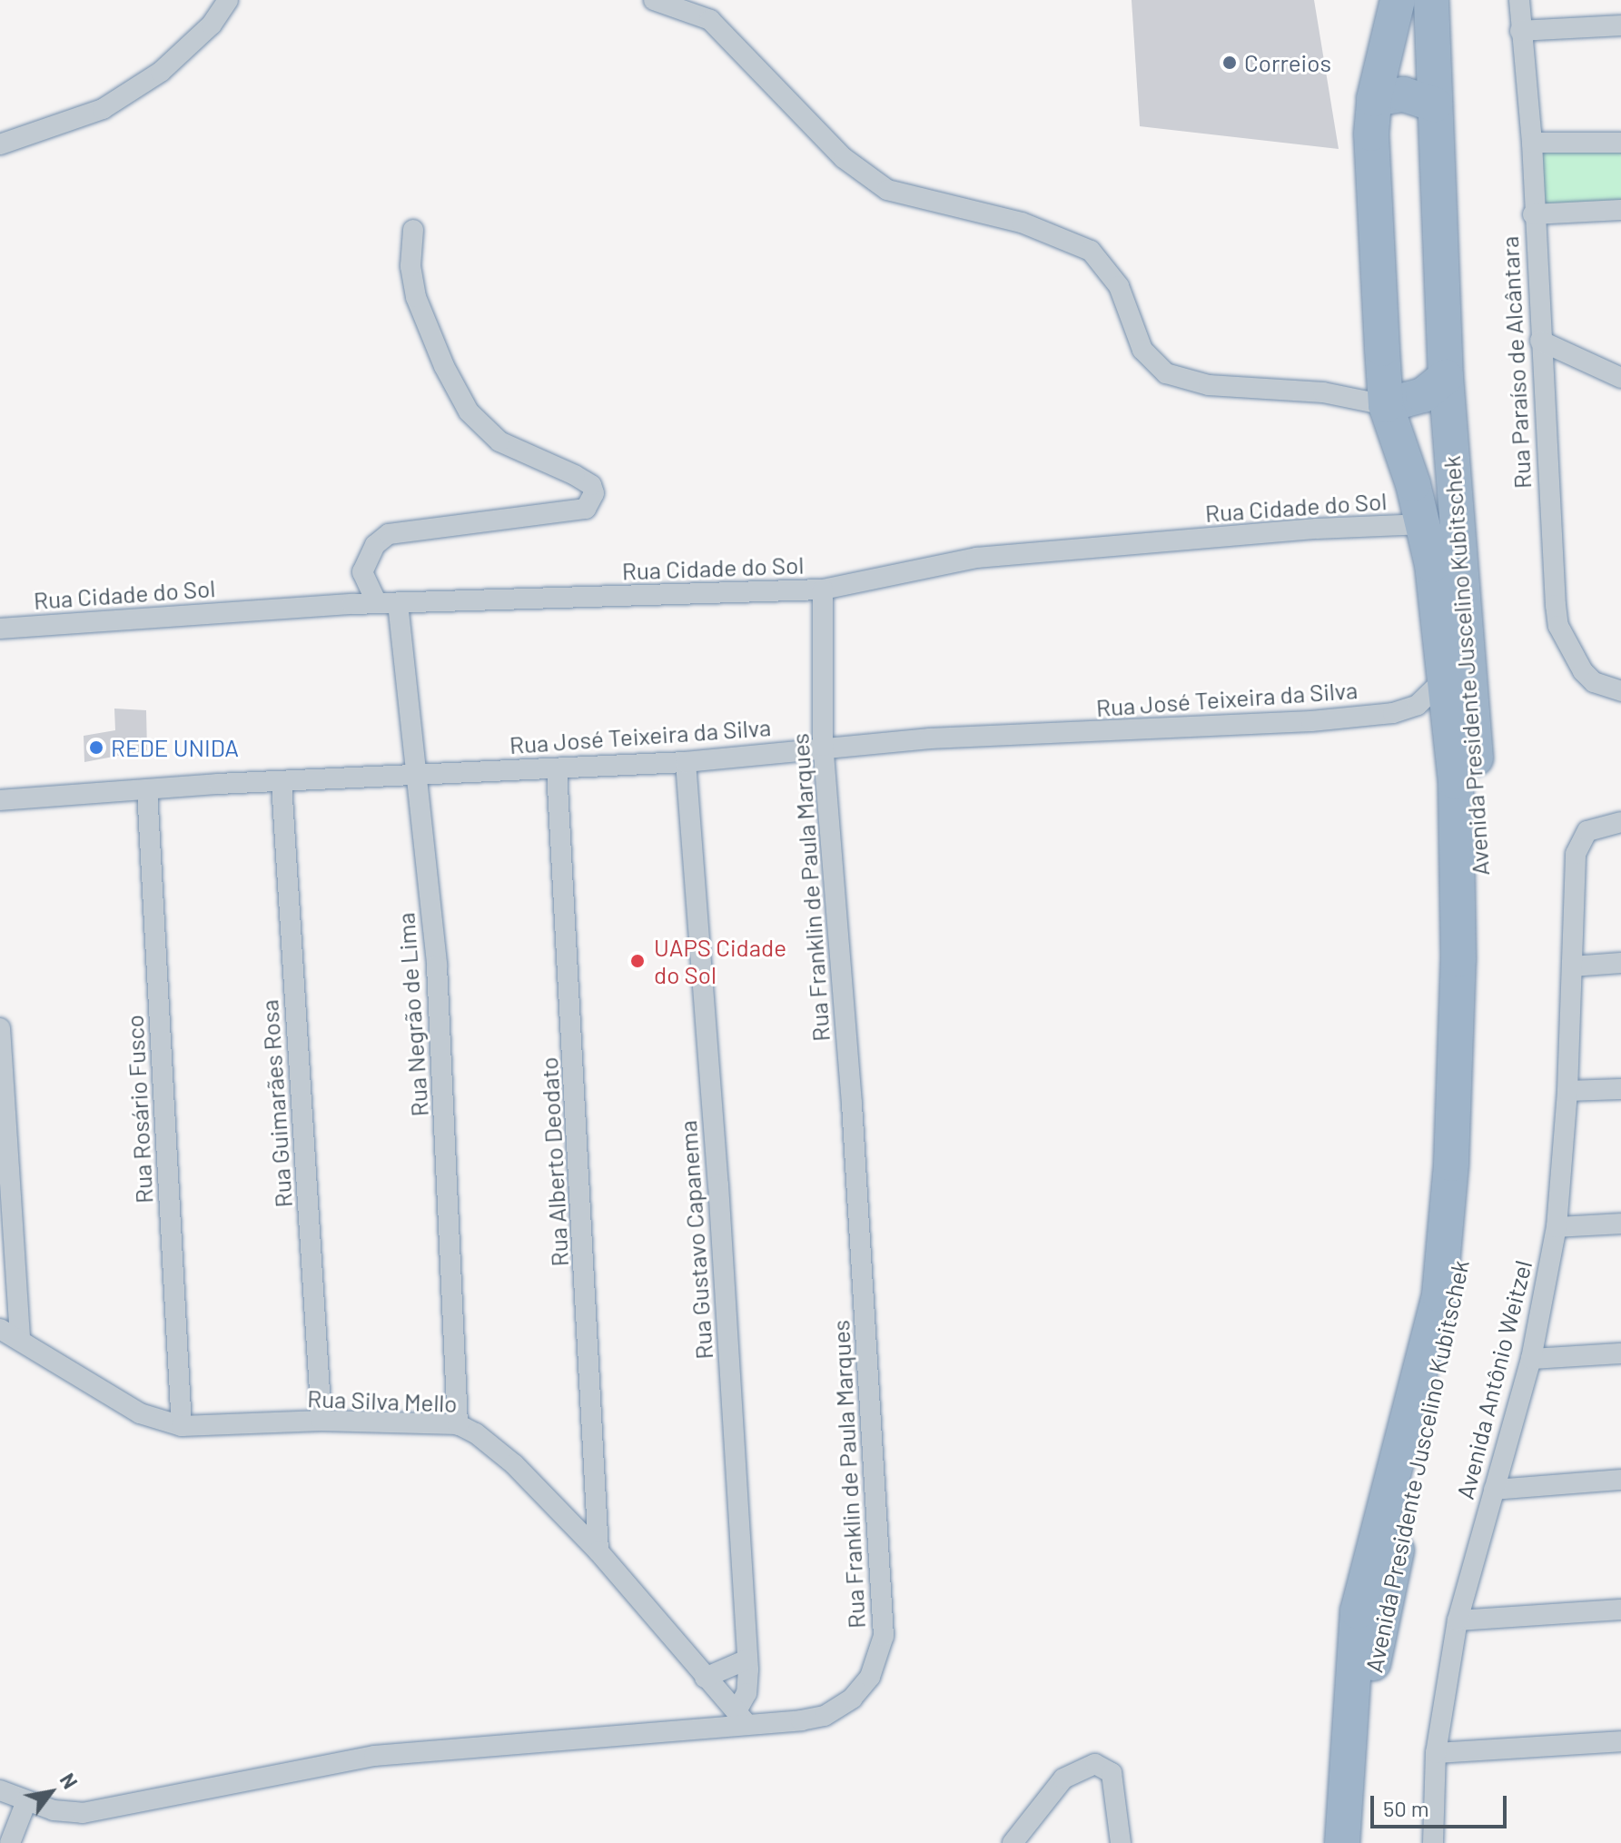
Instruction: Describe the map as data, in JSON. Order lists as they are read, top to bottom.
{
  "streets": {
    "highway": ["Avenida Presidente Juscelino Kubitschek"],
    "street": [
      "Rua Paraíso de Alcântara",
      "Rua Cidade do Sol",
      "Rua José Teixeira da Silva",
      "Rua Franklin de Paula Marques",
      "Rua Negrão de Lima",
      "Rua Guimarães Rosa",
      "Rua Rosário Fusco",
      "Rua Alberto Deodato",
      "Rua Gustavo Capanema",
      "Avenida Antônio Weitzel",
      "Rua Silva Mello"
    ]
  },
  "crossings": [
    ["Rua Cidade do Sol", "Avenida Presidente Juscelino Kubitschek"],
    ["Rua Cidade do Sol", "Rua Franklin de Paula Marques"],
    ["Rua Cidade do Sol", "Rua Negrão de Lima"],
    ["Avenida Presidente Juscelino Kubitschek", "Rua José Teixeira da Silva"],
    ["Rua José Teixeira da Silva", "Rua Franklin de Paula Marques"],
    ["Rua José Teixeira da Silva", "Rua Negrão de Lima"],
    ["Rua José Teixeira da Silva", "Rua Guimarães Rosa"],
    ["Rua José Teixeira da Silva", "Rua Rosário Fusco"],
    ["Rua José Teixeira da Silva", "Rua Alberto Deodato"],
    ["Rua José Teixeira da Silva", "Rua Gustavo Capanema"],
    ["Rua Franklin de Paula Marques", "Rua Gustavo Capanema"],
    ["Rua Franklin de Paula Marques", "Rua Silva Mello"],
    ["Rua Negrão de Lima", "Rua Silva Mello"],
    ["Rua Guimarães Rosa", "Rua Silva Mello"],
    ["Rua Rosário Fusco", "Rua Silva Mello"],
    ["Rua Alberto Deodato", "Rua Silva Mello"],
    ["Rua Gustavo Capanema", "Rua Silva Mello"]
  ],
  "places": ["Correios", "REDE UNIDA", "UAPS Cidade do Sol"],
  "scale_bar": "50 m",
  "north": "top right"
}
